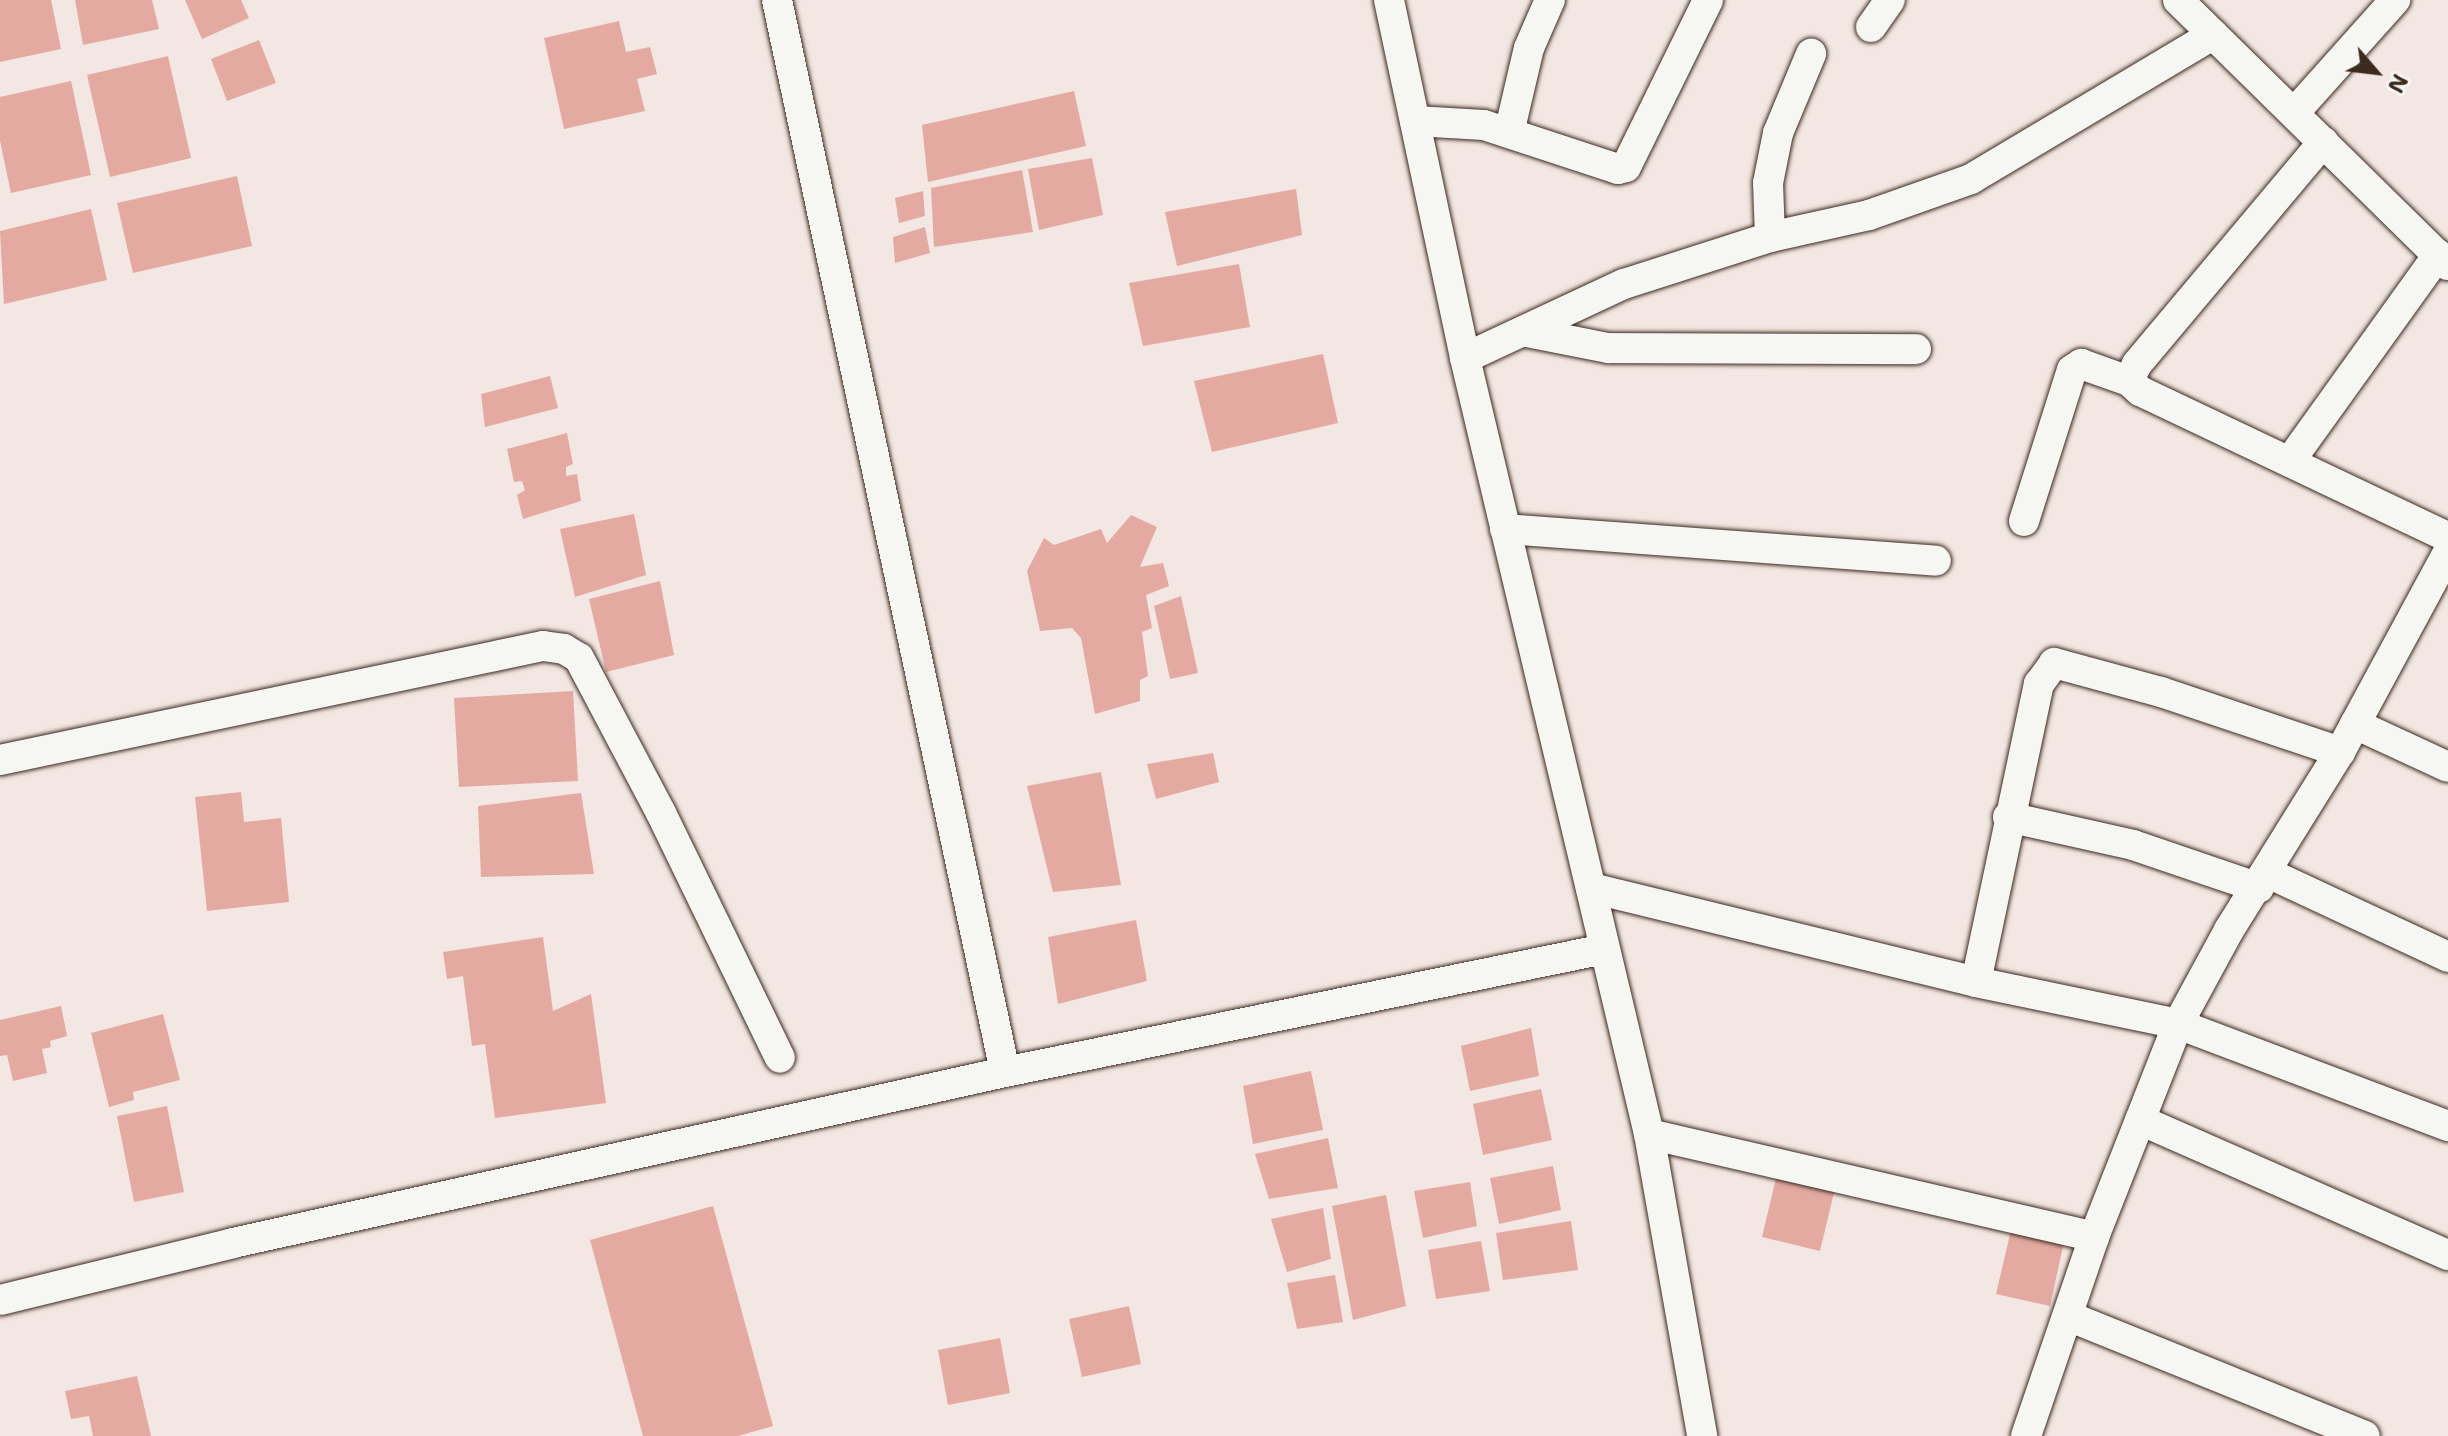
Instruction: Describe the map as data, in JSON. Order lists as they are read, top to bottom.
{
  "north": "bottom right"
}
